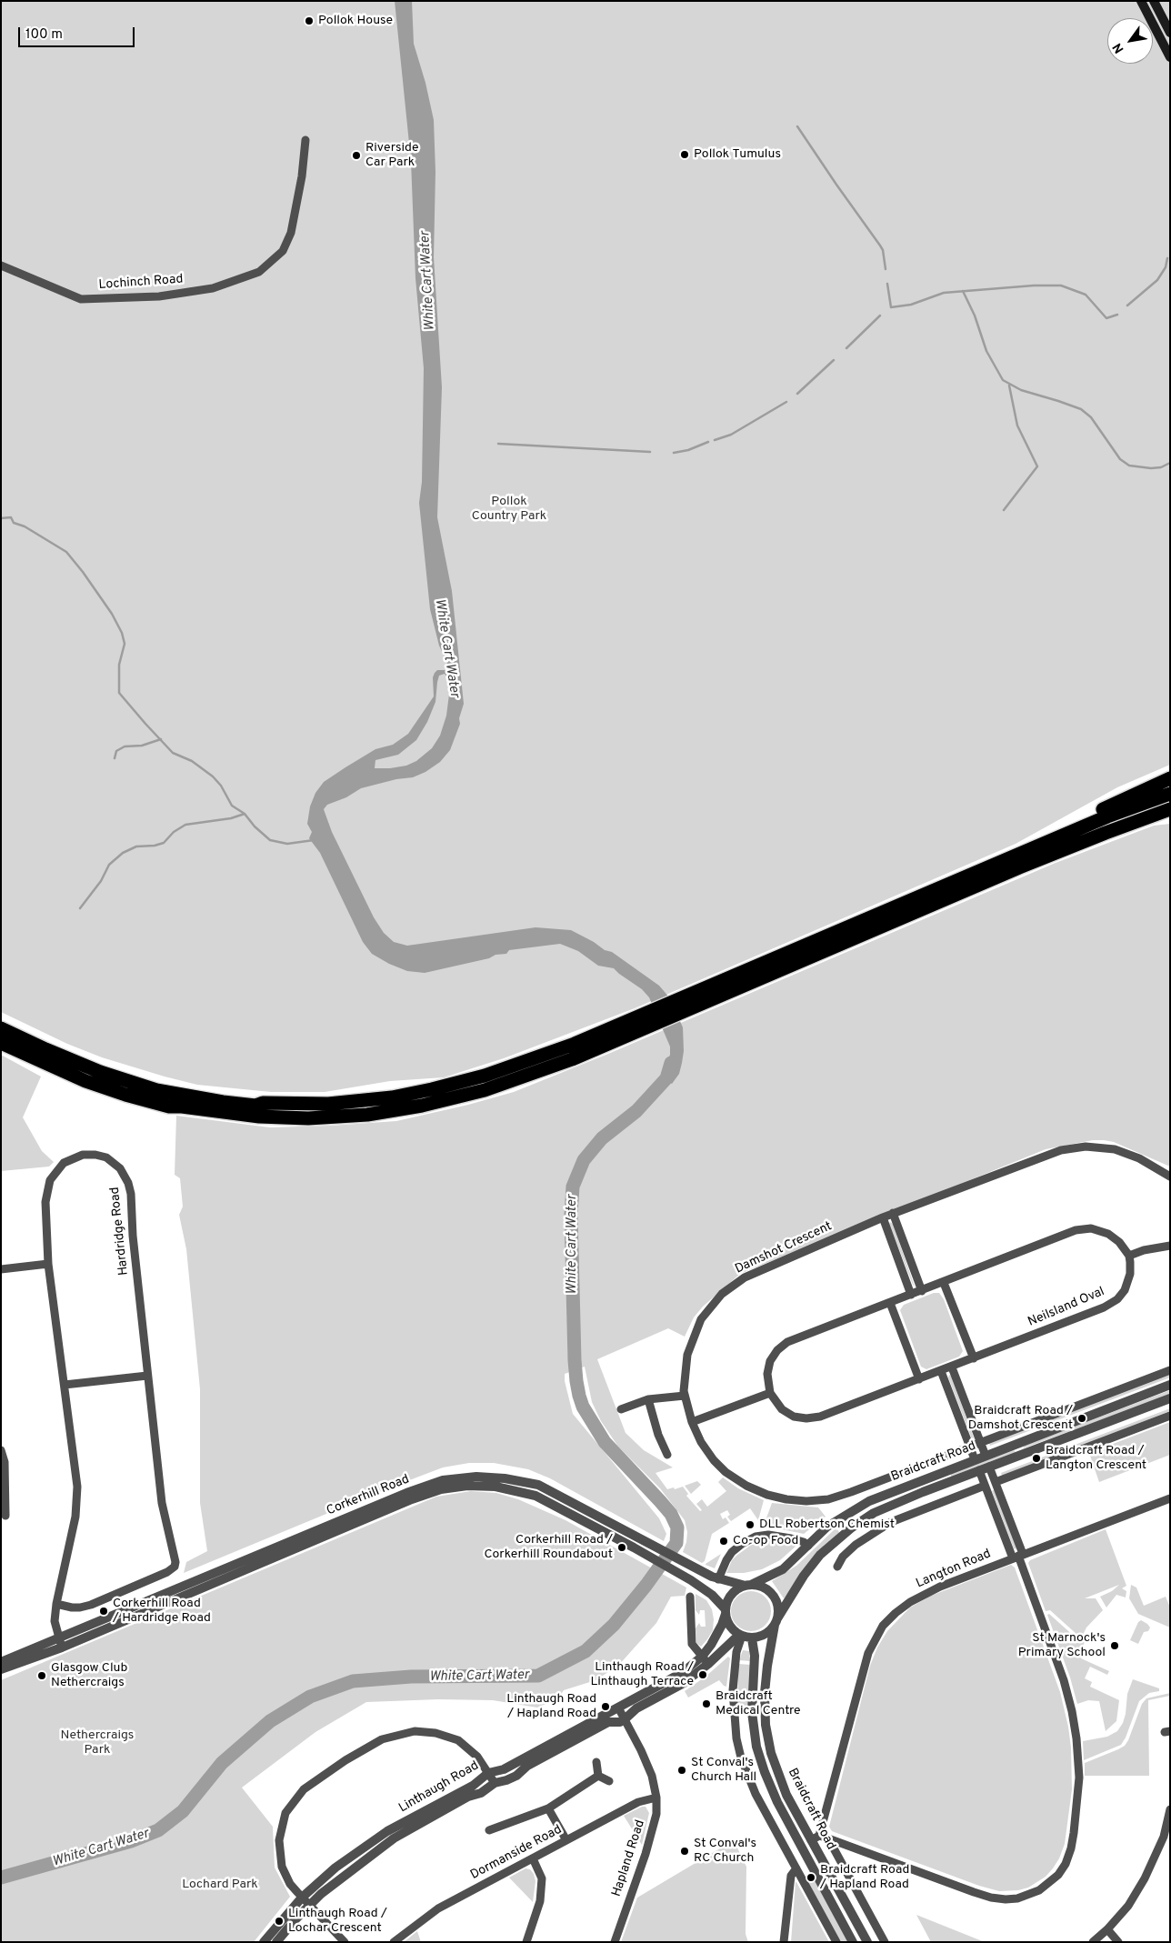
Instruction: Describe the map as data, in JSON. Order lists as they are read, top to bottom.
{
  "streets": {
    "street": [
      "Lochinch Road",
      "Hardridge Road",
      "Damshot Crescent",
      "Neilsland Oval",
      "Braidcraft Road",
      "Corkerhill Road",
      "Langton Road",
      "Linthaugh Road",
      "Dormanside Road",
      "Hapland Road"
    ]
  },
  "crossings": [
    ["Hardridge Road", "Corkerhill Road"],
    ["Damshot Crescent", "Braidcraft Road"],
    ["Braidcraft Road", "Corkerhill Road"],
    ["Braidcraft Road", "Langton Road"],
    ["Braidcraft Road", "Linthaugh Road"],
    ["Corkerhill Road", "Linthaugh Road"],
    ["Linthaugh Road", "Hapland Road"],
    ["Dormanside Road", "Hapland Road"]
  ],
  "water": ["White Cart Water"],
  "parks": ["Pollok Country Park", "Nethercraigs Park", "Lochard Park"],
  "places": [
    "Pollok House",
    "Pollok Tumulus",
    "Riverside Car Park",
    "Braidcraft Road / Damshot Crescent",
    "Braidcraft Road / Langton Crescent",
    "DLL Robertson Chemist",
    "Co-op Food",
    "Corkerhill Road / Corkerhill Roundabout",
    "Corkerhill Road / Hardridge Road",
    "St Marnock's Primary School",
    "Linthaugh Road / Linthaugh Terrace",
    "Glasgow Club Nethercraigs",
    "Braidcraft Medical Centre",
    "Linthaugh Road / Hapland Road",
    "St Conval's Church Hall",
    "St Conval's RC Church",
    "Braidcraft Road / Hapland Road",
    "Linthaugh Road / Lochar Crescent"
  ],
  "scale_bar": "100 m",
  "north": "bottom left"
}
